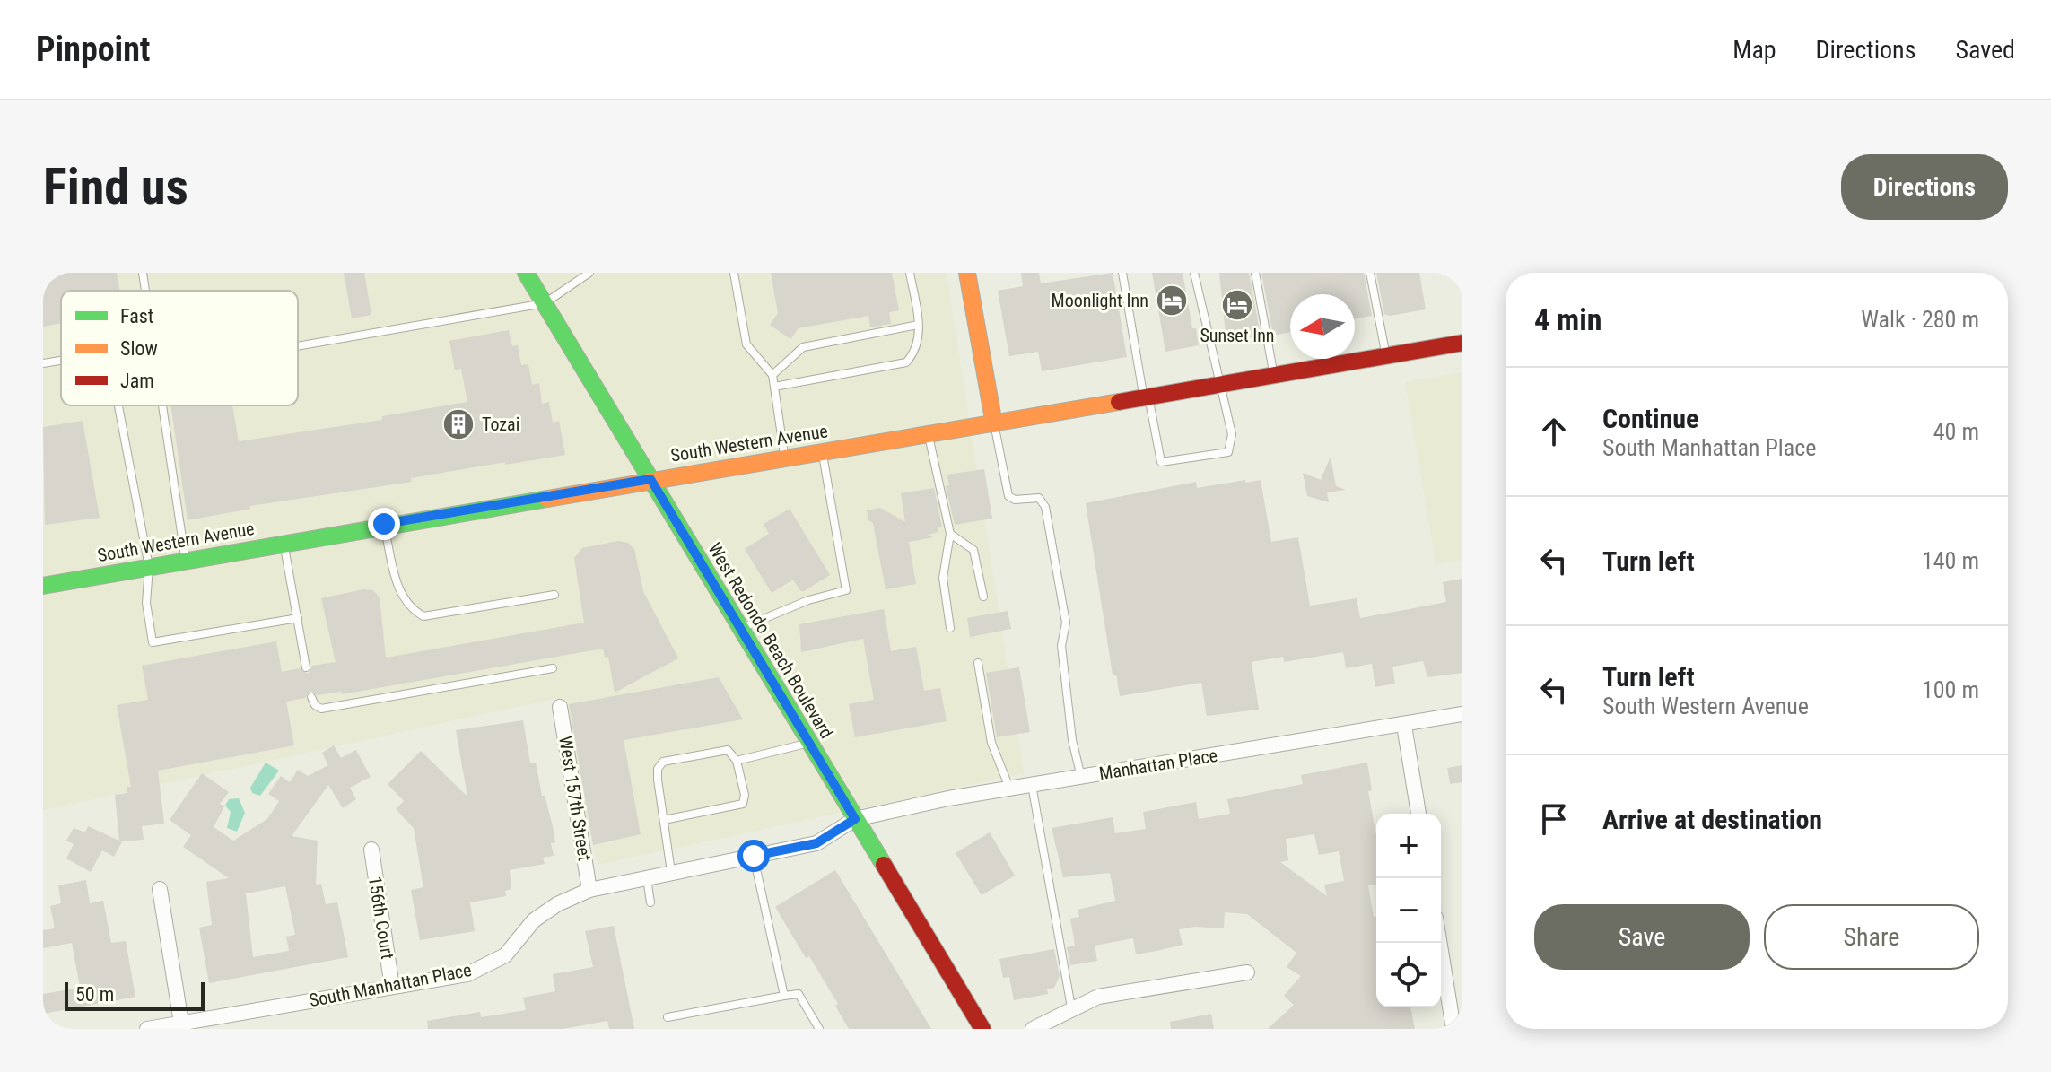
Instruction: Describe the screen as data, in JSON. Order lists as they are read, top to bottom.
{
  "streets": {
    "main road": ["South Western Avenue", "West Redondo Beach Boulevard"],
    "street": [
      "Manhattan Place",
      "West 157th Street",
      "156th Court",
      "South Manhattan Place"
    ]
  },
  "crossings": [
    ["South Western Avenue", "West Redondo Beach Boulevard"],
    ["West Redondo Beach Boulevard", "Manhattan Place"],
    ["West Redondo Beach Boulevard", "South Manhattan Place"],
    ["Manhattan Place", "South Manhattan Place"],
    ["West 157th Street", "South Manhattan Place"],
    ["156th Court", "South Manhattan Place"]
  ],
  "places": {
    "hotel": ["Moonlight Inn", "Sunset Inn"],
    "building": ["Tozai"]
  },
  "legend": ["Fast", "Slow", "Jam"],
  "scale_bar": "50 m",
  "north": "left",
  "page": {
    "header": "Pinpoint",
    "nav": ["Map", "Directions", "Saved"],
    "buttons": [
      "Directions",
      ["Save", "Share"]
    ],
    "title": "Find us",
    "heading": ["4 min", "Walk · 280 m"],
    "list": [
      ["Continue", "South Manhattan Place", "40 m"],
      ["Turn left", "140 m"],
      ["Turn left", "South Western Avenue", "100 m"],
      "Arrive at destination"
    ],
    "map_buttons": ["+", "−"],
    "scale": "50 m"
  }
}
